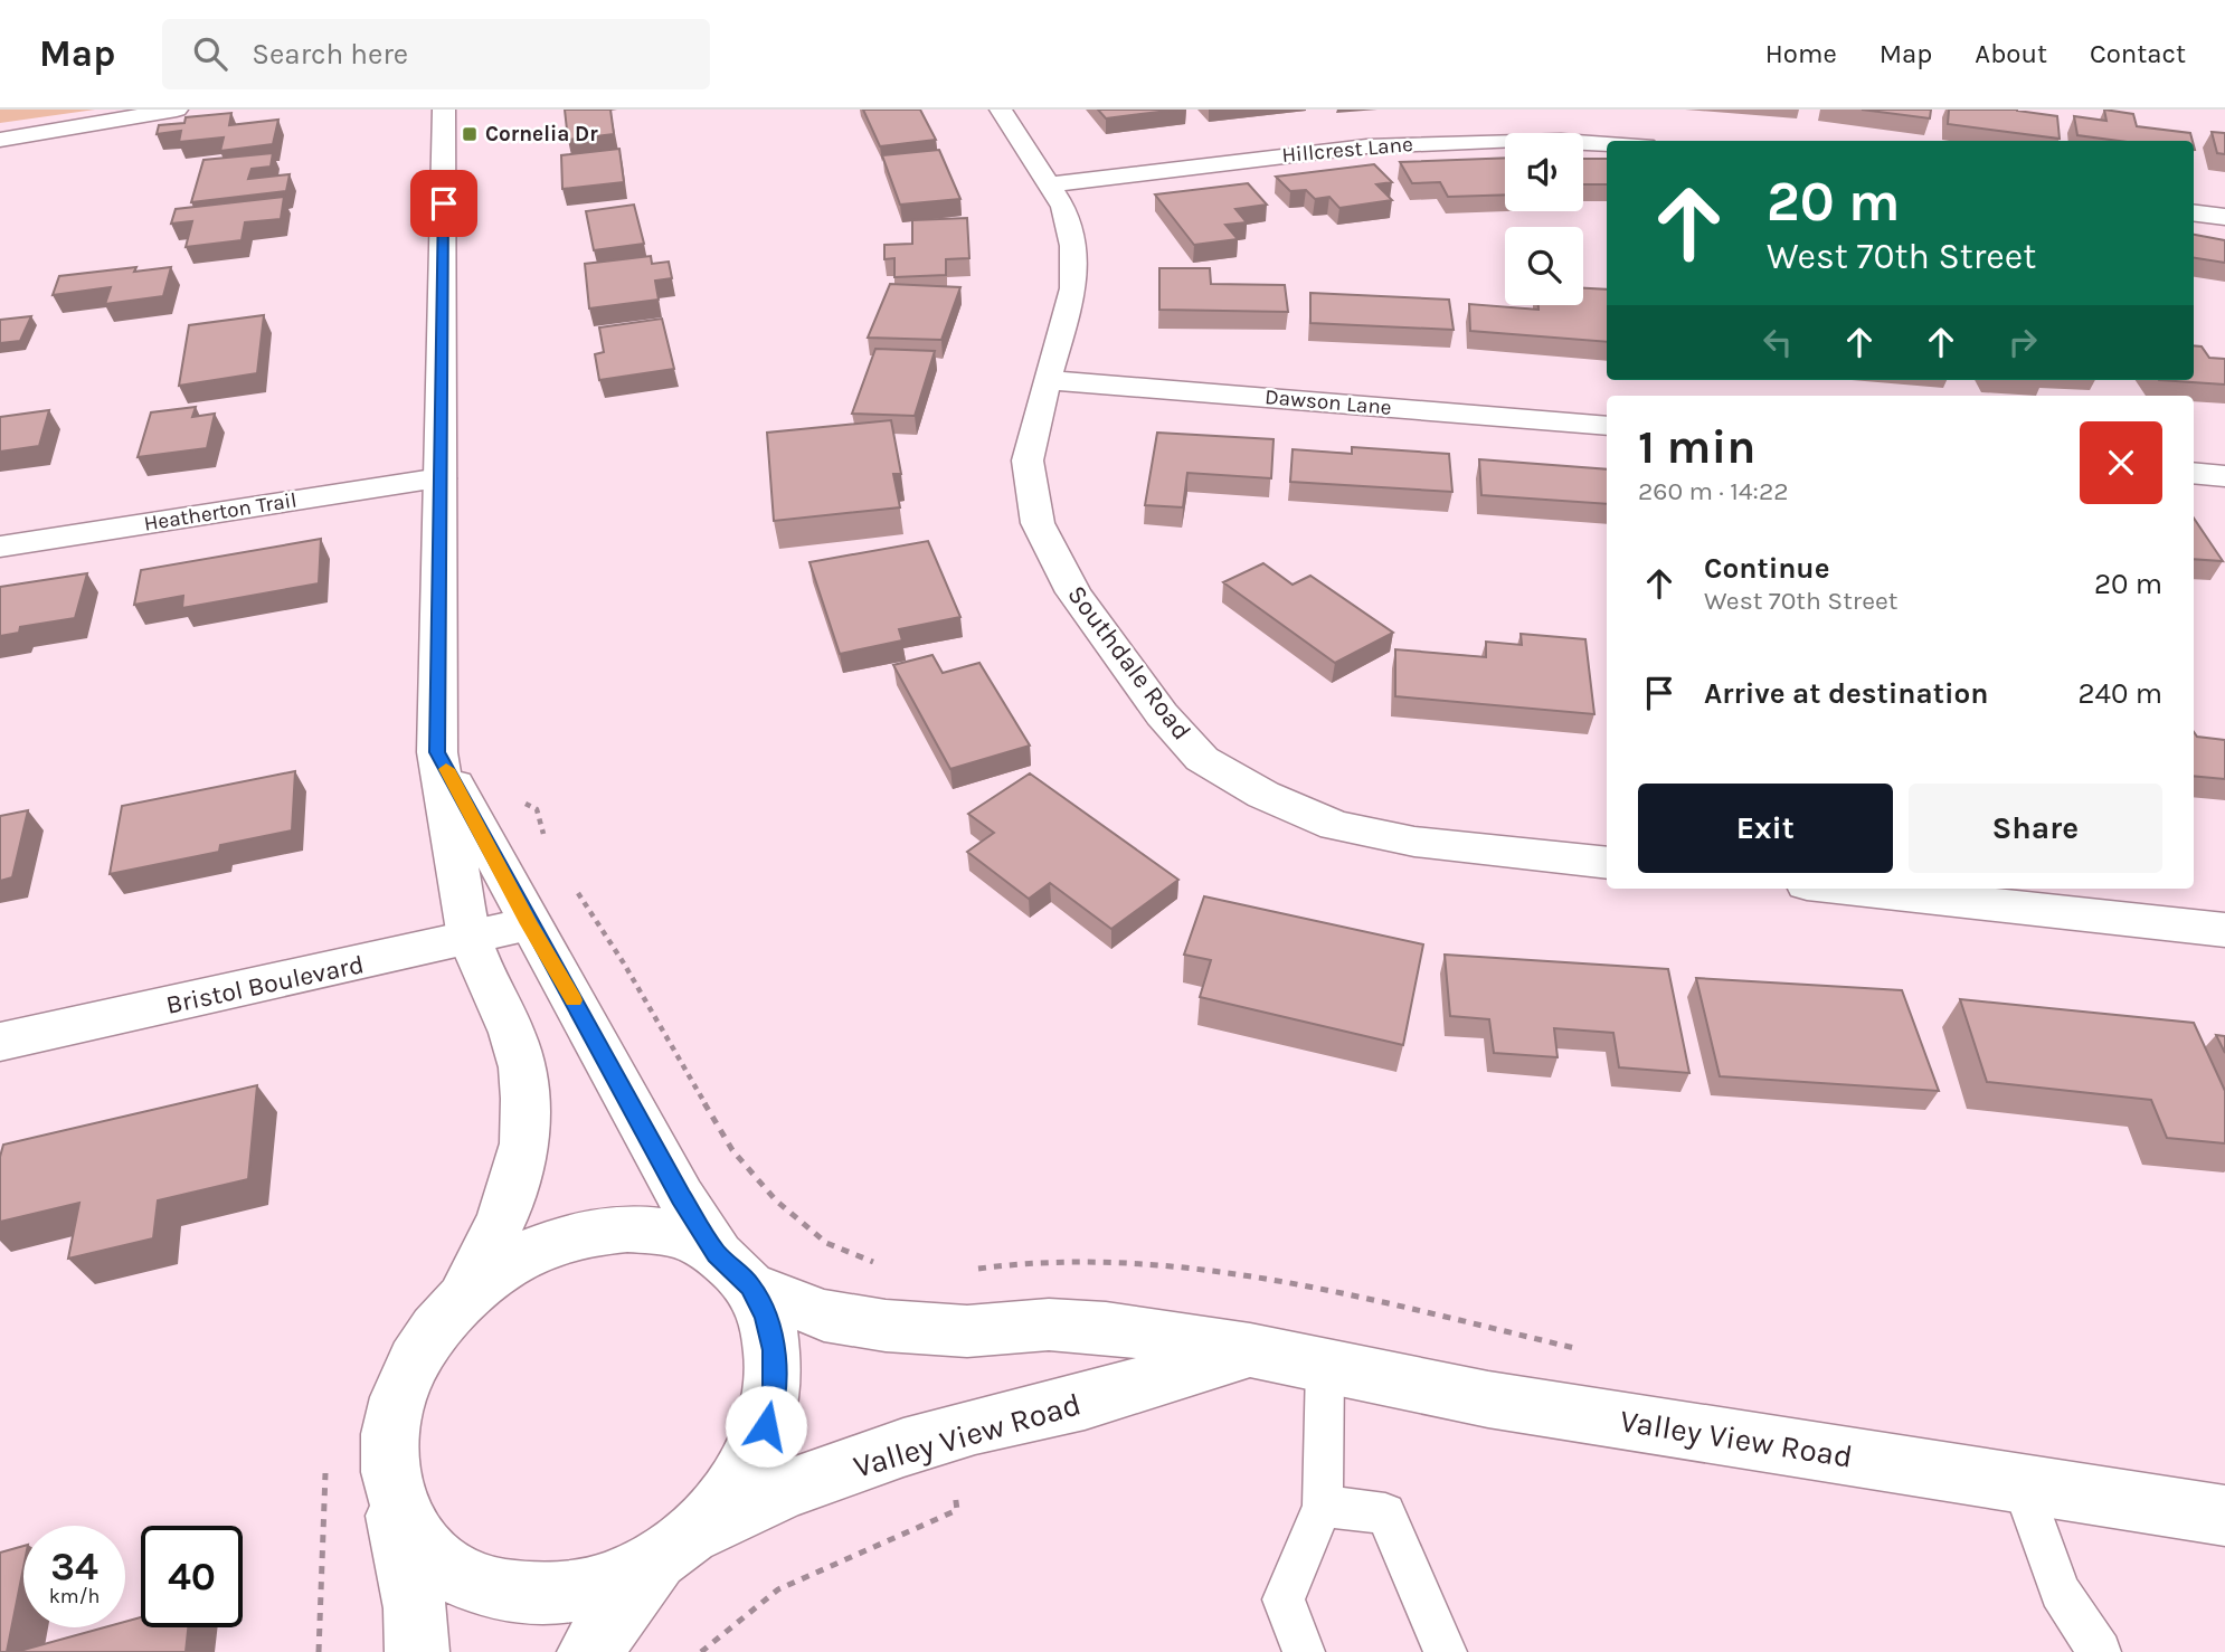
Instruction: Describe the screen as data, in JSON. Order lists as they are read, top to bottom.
{
  "streets": {
    "street": [
      "Hillcrest Lane",
      "Dawson Lane",
      "Heatherton Trail",
      "Southdale Road",
      "Bristol Boulevard",
      "Valley View Road"
    ]
  },
  "crossings": [
    ["Hillcrest Lane", "Southdale Road"],
    ["Dawson Lane", "Southdale Road"]
  ],
  "places": {
    "transit": ["Cornelia Dr"]
  },
  "page": {
    "header": "Map",
    "search": "Search here",
    "nav": [
      "Home",
      "Map",
      "About",
      "Contact"
    ],
    "turn": ["20 m", "West 70th Street"],
    "heading": ["1 min", "260 m · 14:22"],
    "list": [
      {
        "name": "Continue",
        "note": "West 70th Street",
        "value": "20 m"
      },
      {
        "name": "Arrive at destination",
        "value": "240 m"
      }
    ],
    "buttons": ["Exit", "Share"],
    "speed": "34 km/h",
    "limit": "40"
  }
}
